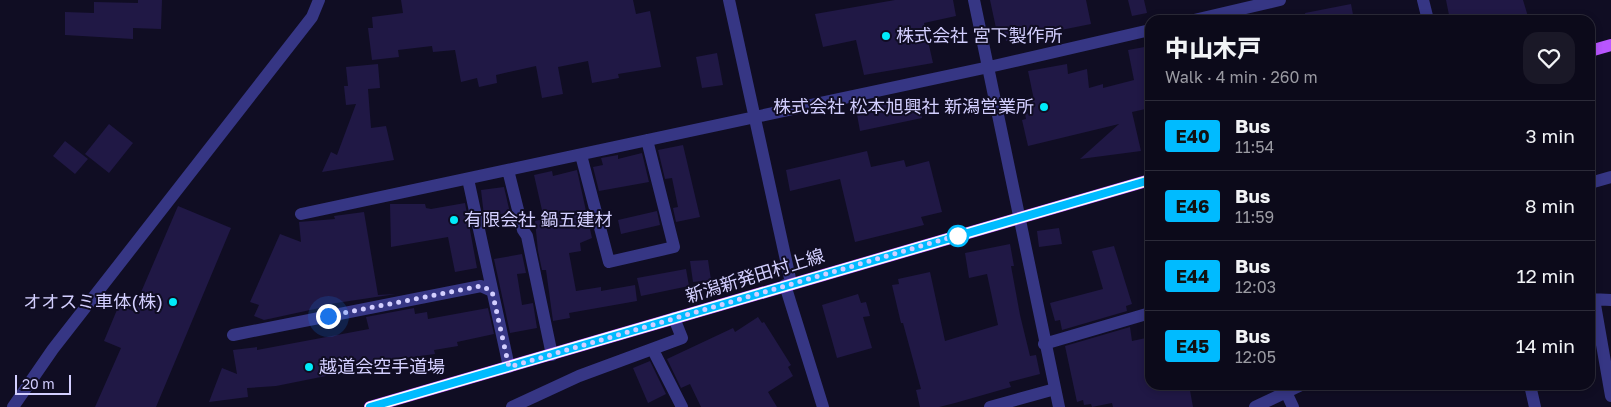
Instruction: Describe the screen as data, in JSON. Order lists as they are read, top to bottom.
{
  "streets": {
    "main road": ["新潟新発田村上線"]
  },
  "places": [
    "株式会社 宮下製作所",
    "株式会社 松本旭興社 新潟営業所",
    "有限会社 鍋五建材",
    "オオスミ車体(株)",
    "越道会空手道場"
  ],
  "lines": ["bus line E40"],
  "scale_bar": "20 m",
  "page": {
    "heading": ["中山木戸", "Walk · 4 min · 260 m"],
    "list": [
      {
        "mark": "E40",
        "name": "Bus",
        "note": "11:54",
        "value": "3 min"
      },
      {
        "mark": "E46",
        "name": "Bus",
        "note": "11:59",
        "value": "8 min"
      },
      {
        "mark": "E44",
        "name": "Bus",
        "note": "12:03",
        "value": "12 min"
      },
      {
        "mark": "E45",
        "name": "Bus",
        "note": "12:05",
        "value": "14 min"
      }
    ],
    "scale": "20 m"
  }
}
